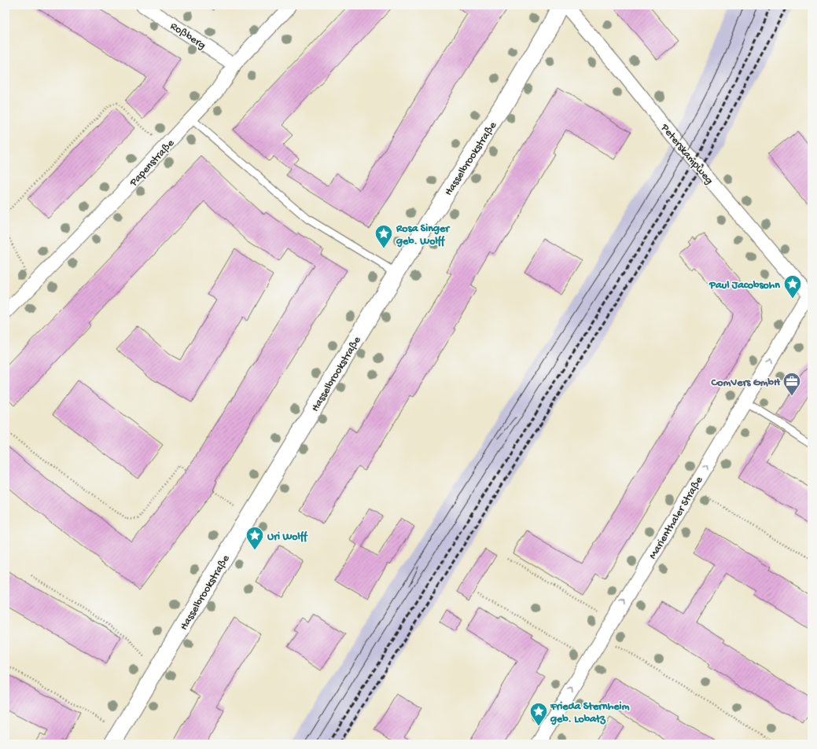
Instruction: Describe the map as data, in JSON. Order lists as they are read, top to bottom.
{
  "streets": {
    "street": [
      "Roßberg",
      "Peterskampweg",
      "Hasselbrookstraße",
      "Papenstraße",
      "Marienthaler Straße"
    ]
  },
  "crossings": [
    ["Roßberg", "Papenstraße"],
    ["Peterskampweg", "Marienthaler Straße"]
  ],
  "one_way": ["Marienthaler Straße"],
  "places": {
    "place": [
      "Rosa Singer geb. Wolff",
      "Paul Jacobsohn",
      "Uri Wolff",
      "Frieda Sternheim geb. Lobatz"
    ],
    "office": ["ComVers GmbH"]
  }
}
